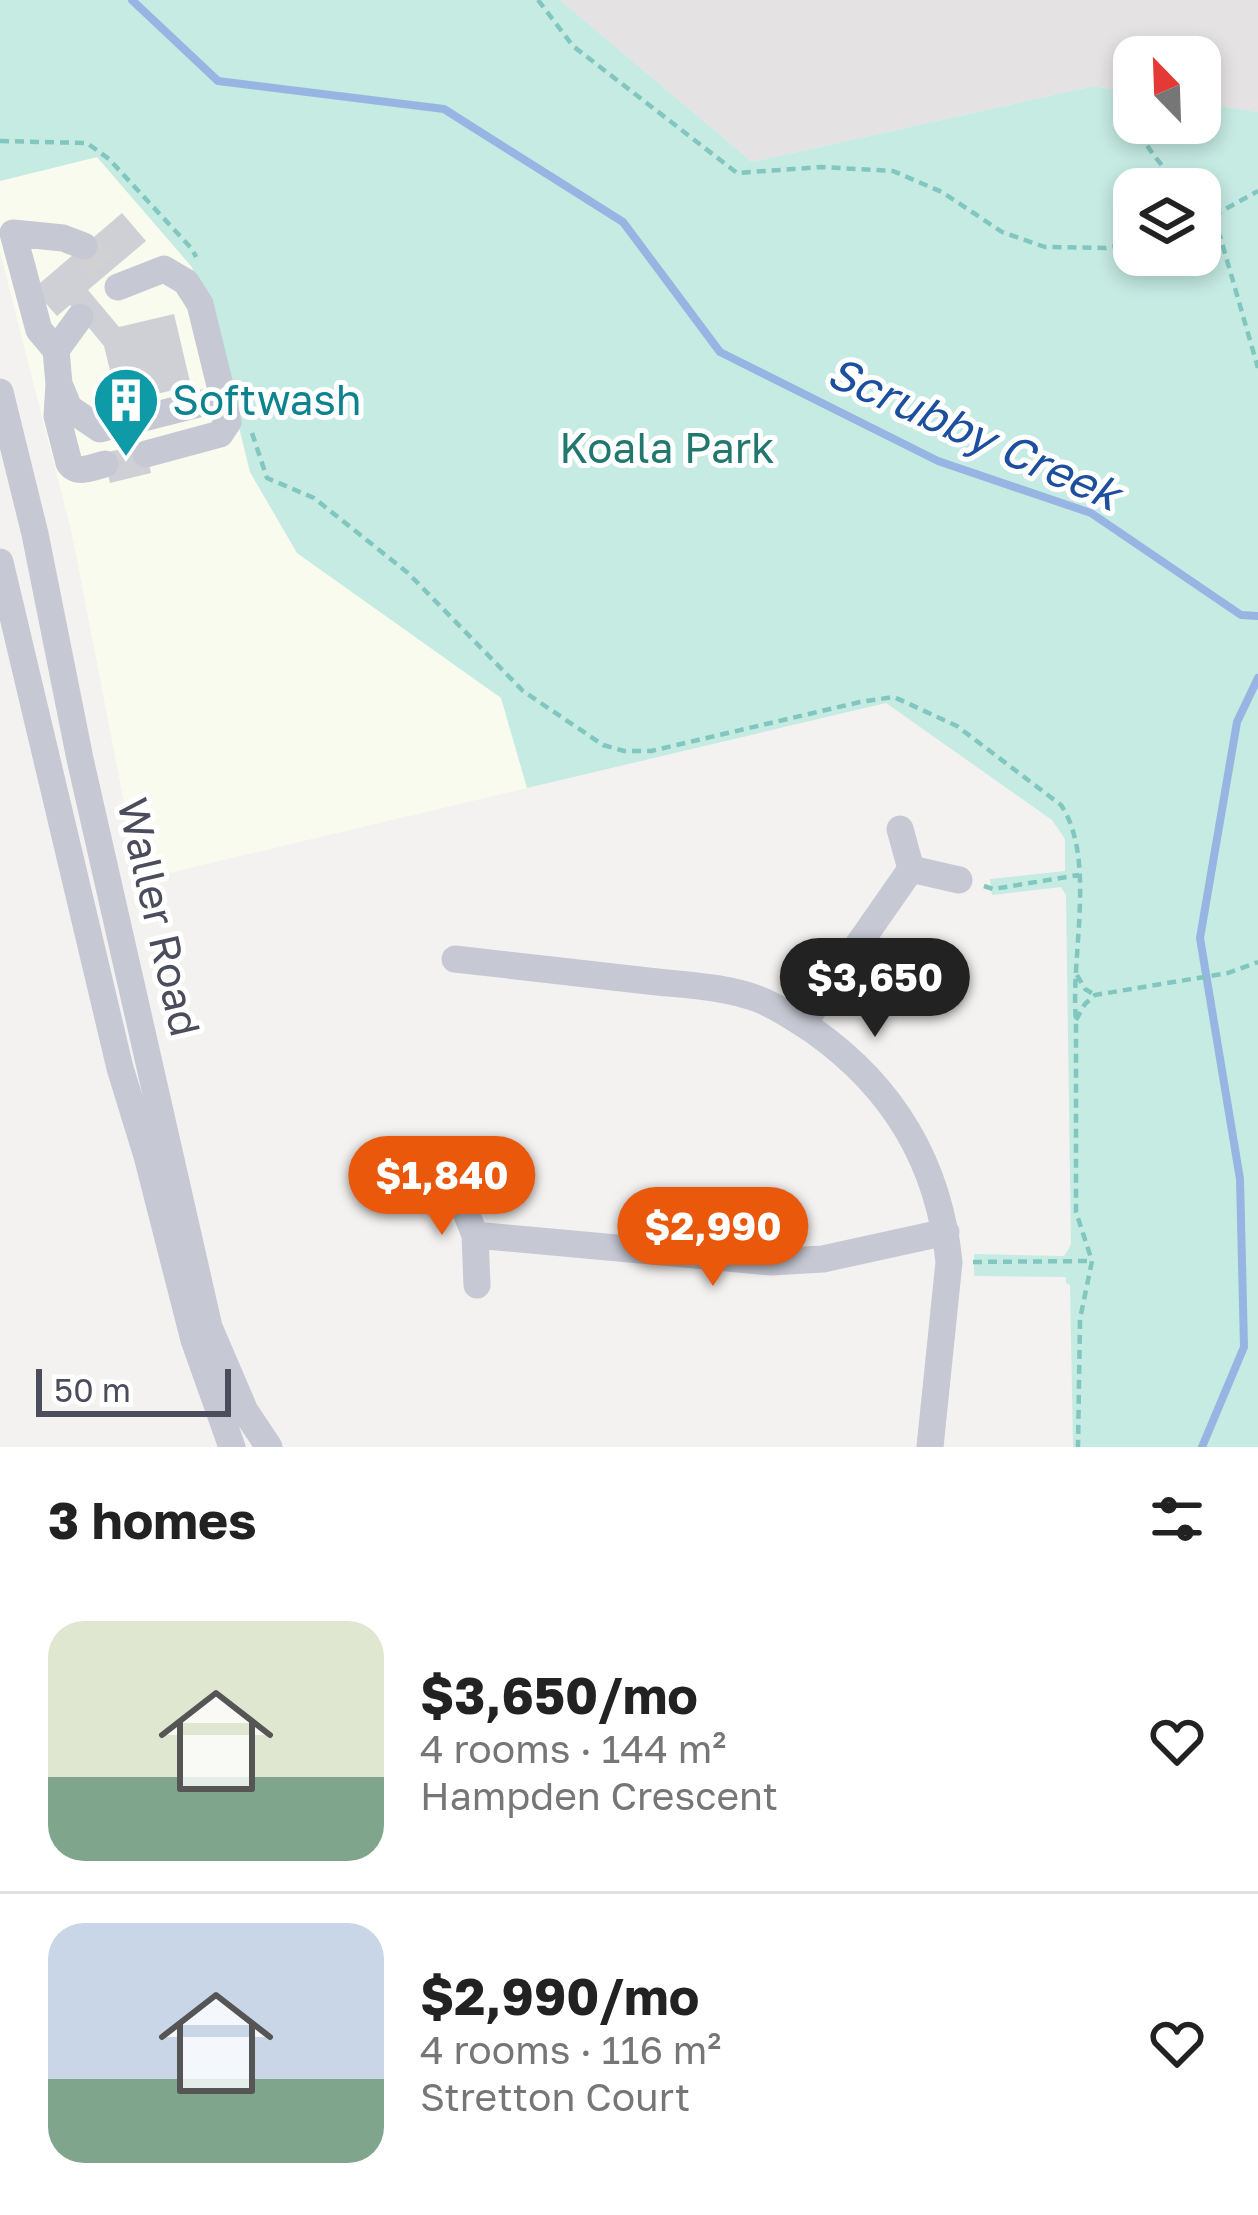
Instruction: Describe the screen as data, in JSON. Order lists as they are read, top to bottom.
{
  "streets": {
    "street": ["Waller Road"]
  },
  "water": ["Scrubby Creek"],
  "parks": ["Koala Park"],
  "places": {
    "building": ["Softwash"]
  },
  "scale_bar": "50 m",
  "north": "top left",
  "page": {
    "price": ["$3,650", "$1,840", "$2,990"],
    "scale": "50 m",
    "heading": "3 homes",
    "list": [
      {
        "name": "$3,650/mo",
        "note": "4 rooms · 144 m² · Hampden Crescent"
      },
      {
        "name": "$2,990/mo",
        "note": "4 rooms · 116 m² · Stretton Court"
      }
    ]
  }
}
